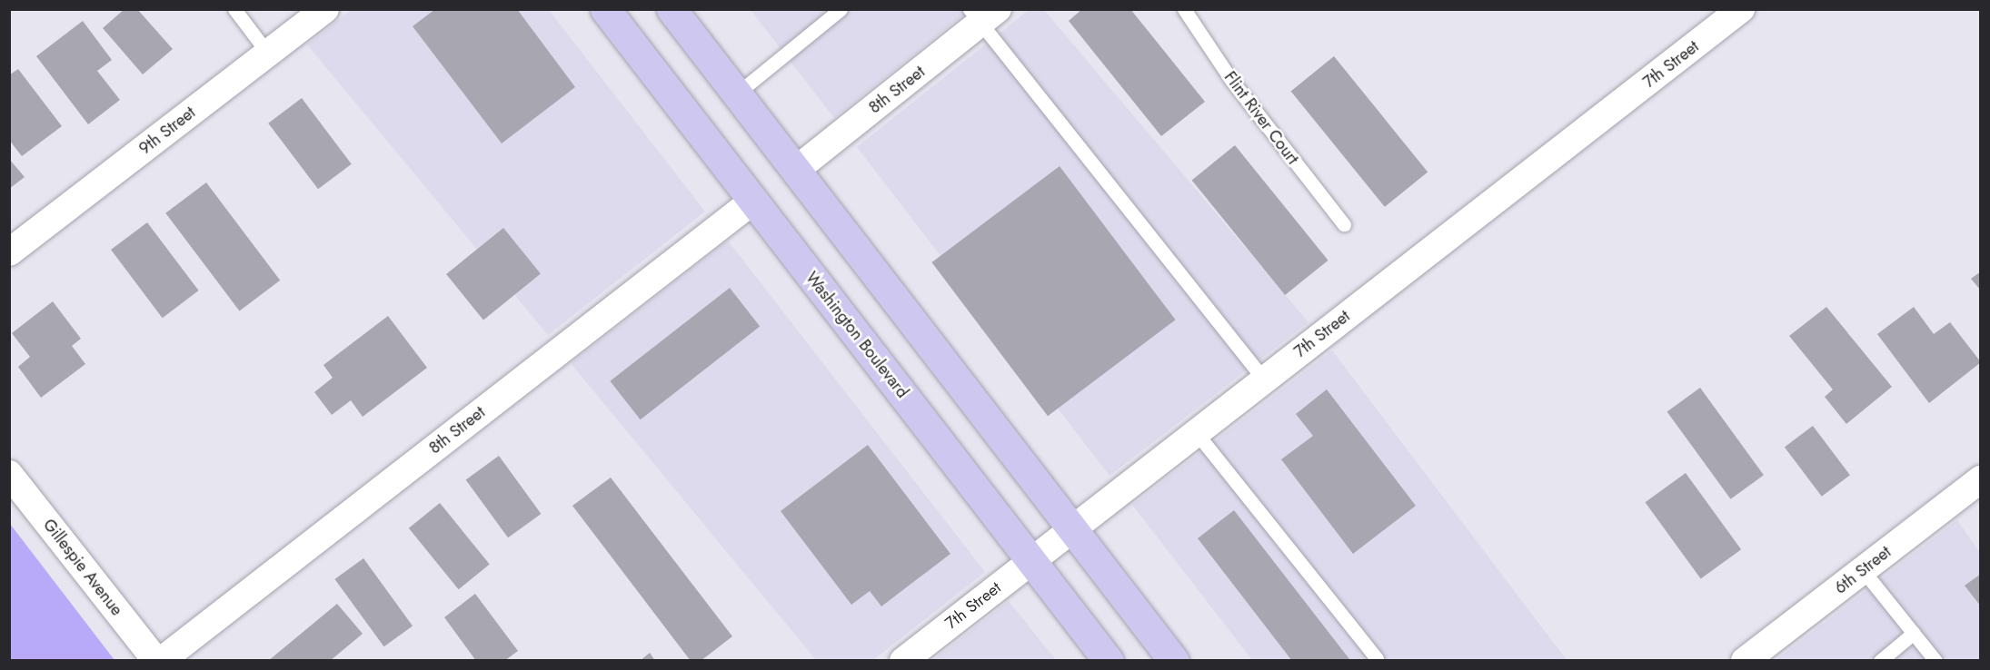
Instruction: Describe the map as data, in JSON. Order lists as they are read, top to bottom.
{
  "streets": {
    "main road": ["Washington Boulevard"],
    "street": [
      "7th Street",
      "8th Street",
      "9th Street",
      "Gillespie Avenue",
      "6th Street"
    ],
    "lane": ["Flint River Court"]
  },
  "crossings": [
    ["7th Street", "Washington Boulevard"],
    ["8th Street", "Washington Boulevard"]
  ]
}
